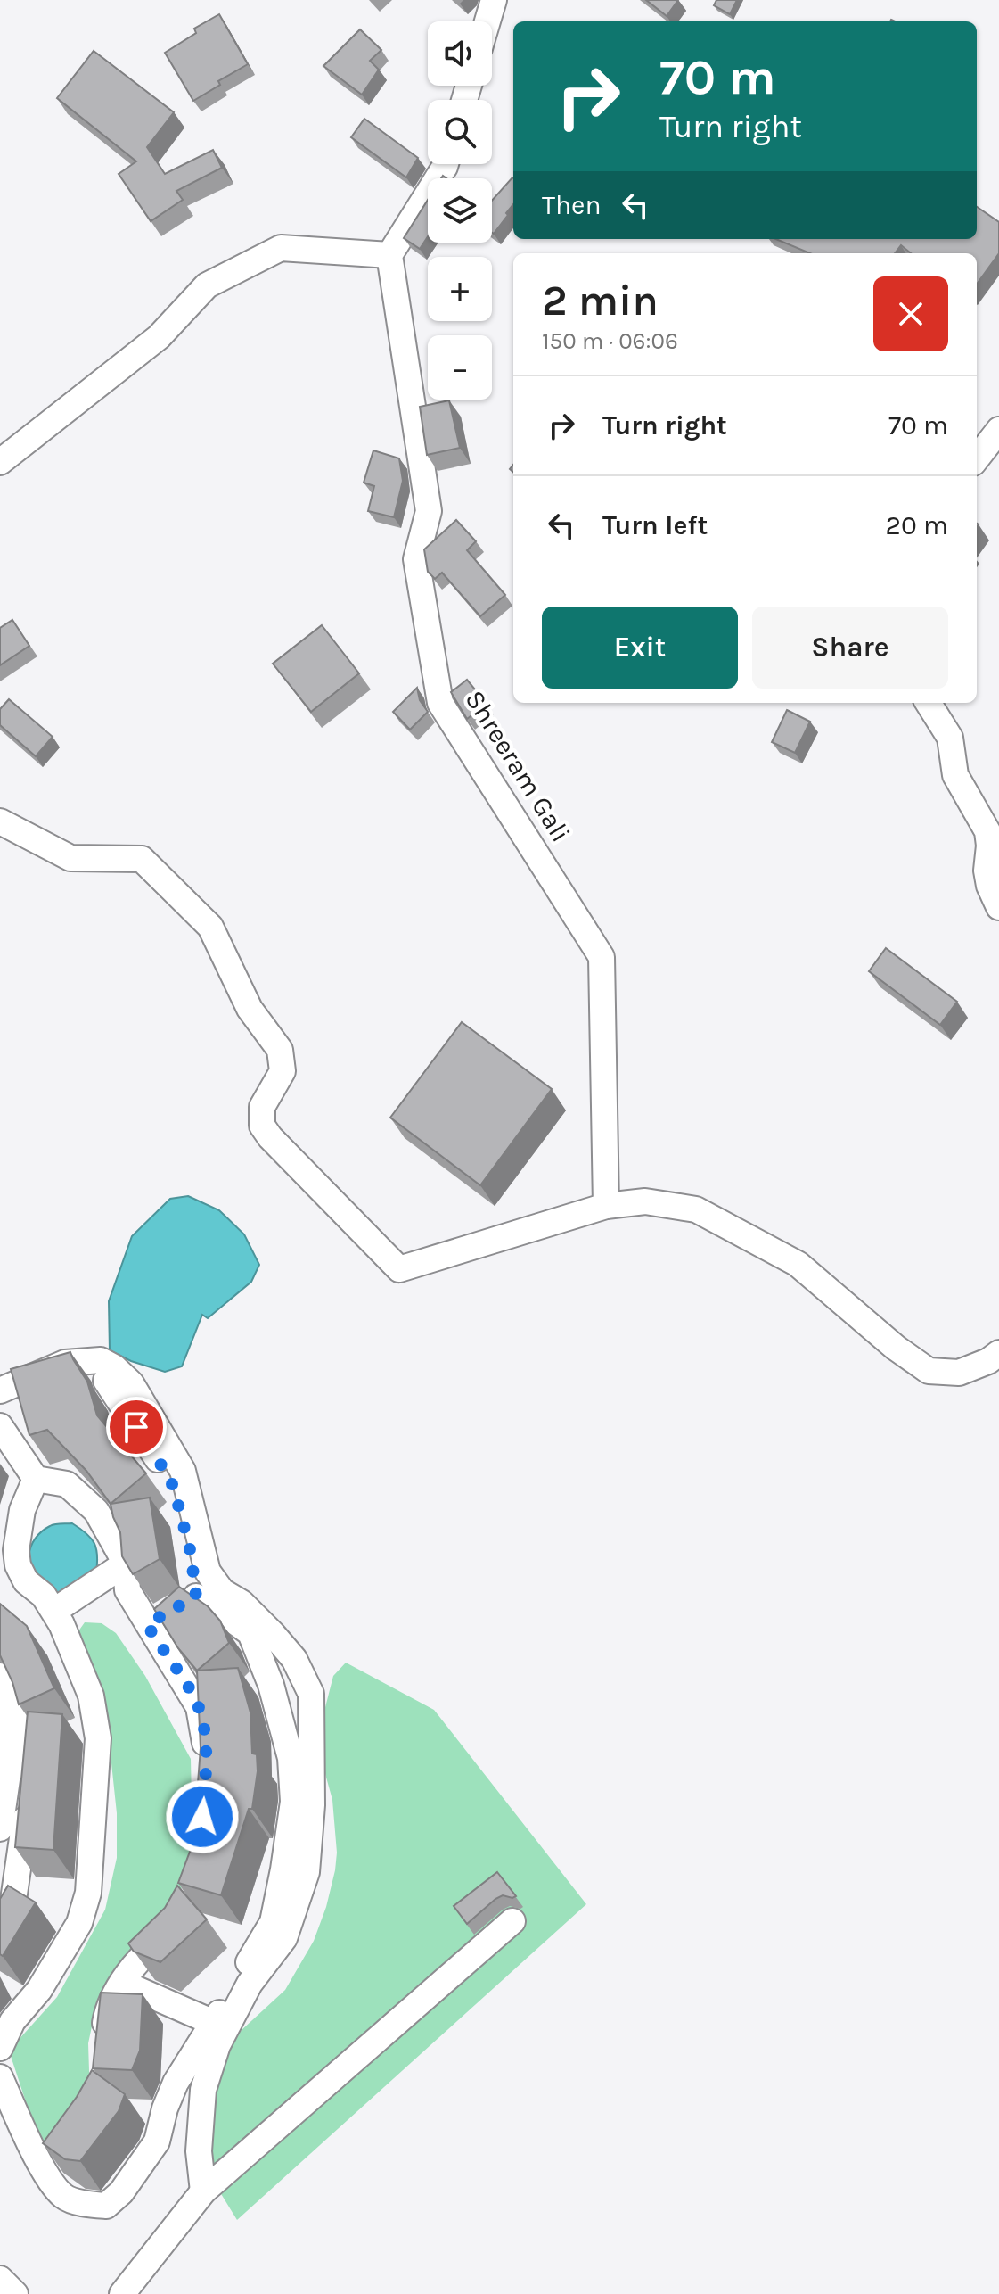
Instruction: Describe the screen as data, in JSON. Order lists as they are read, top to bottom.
{
  "streets": {
    "street": ["Shreeram Gali"]
  },
  "page": {
    "map_buttons": ["+", "−"],
    "turn": ["70 m", "Turn right"],
    "then": "Then",
    "heading": ["2 min", "150 m · 06:06"],
    "list": [
      {
        "name": "Turn right",
        "value": "70 m"
      },
      {
        "name": "Turn left",
        "value": "20 m"
      }
    ],
    "buttons": ["Exit", "Share"]
  }
}
